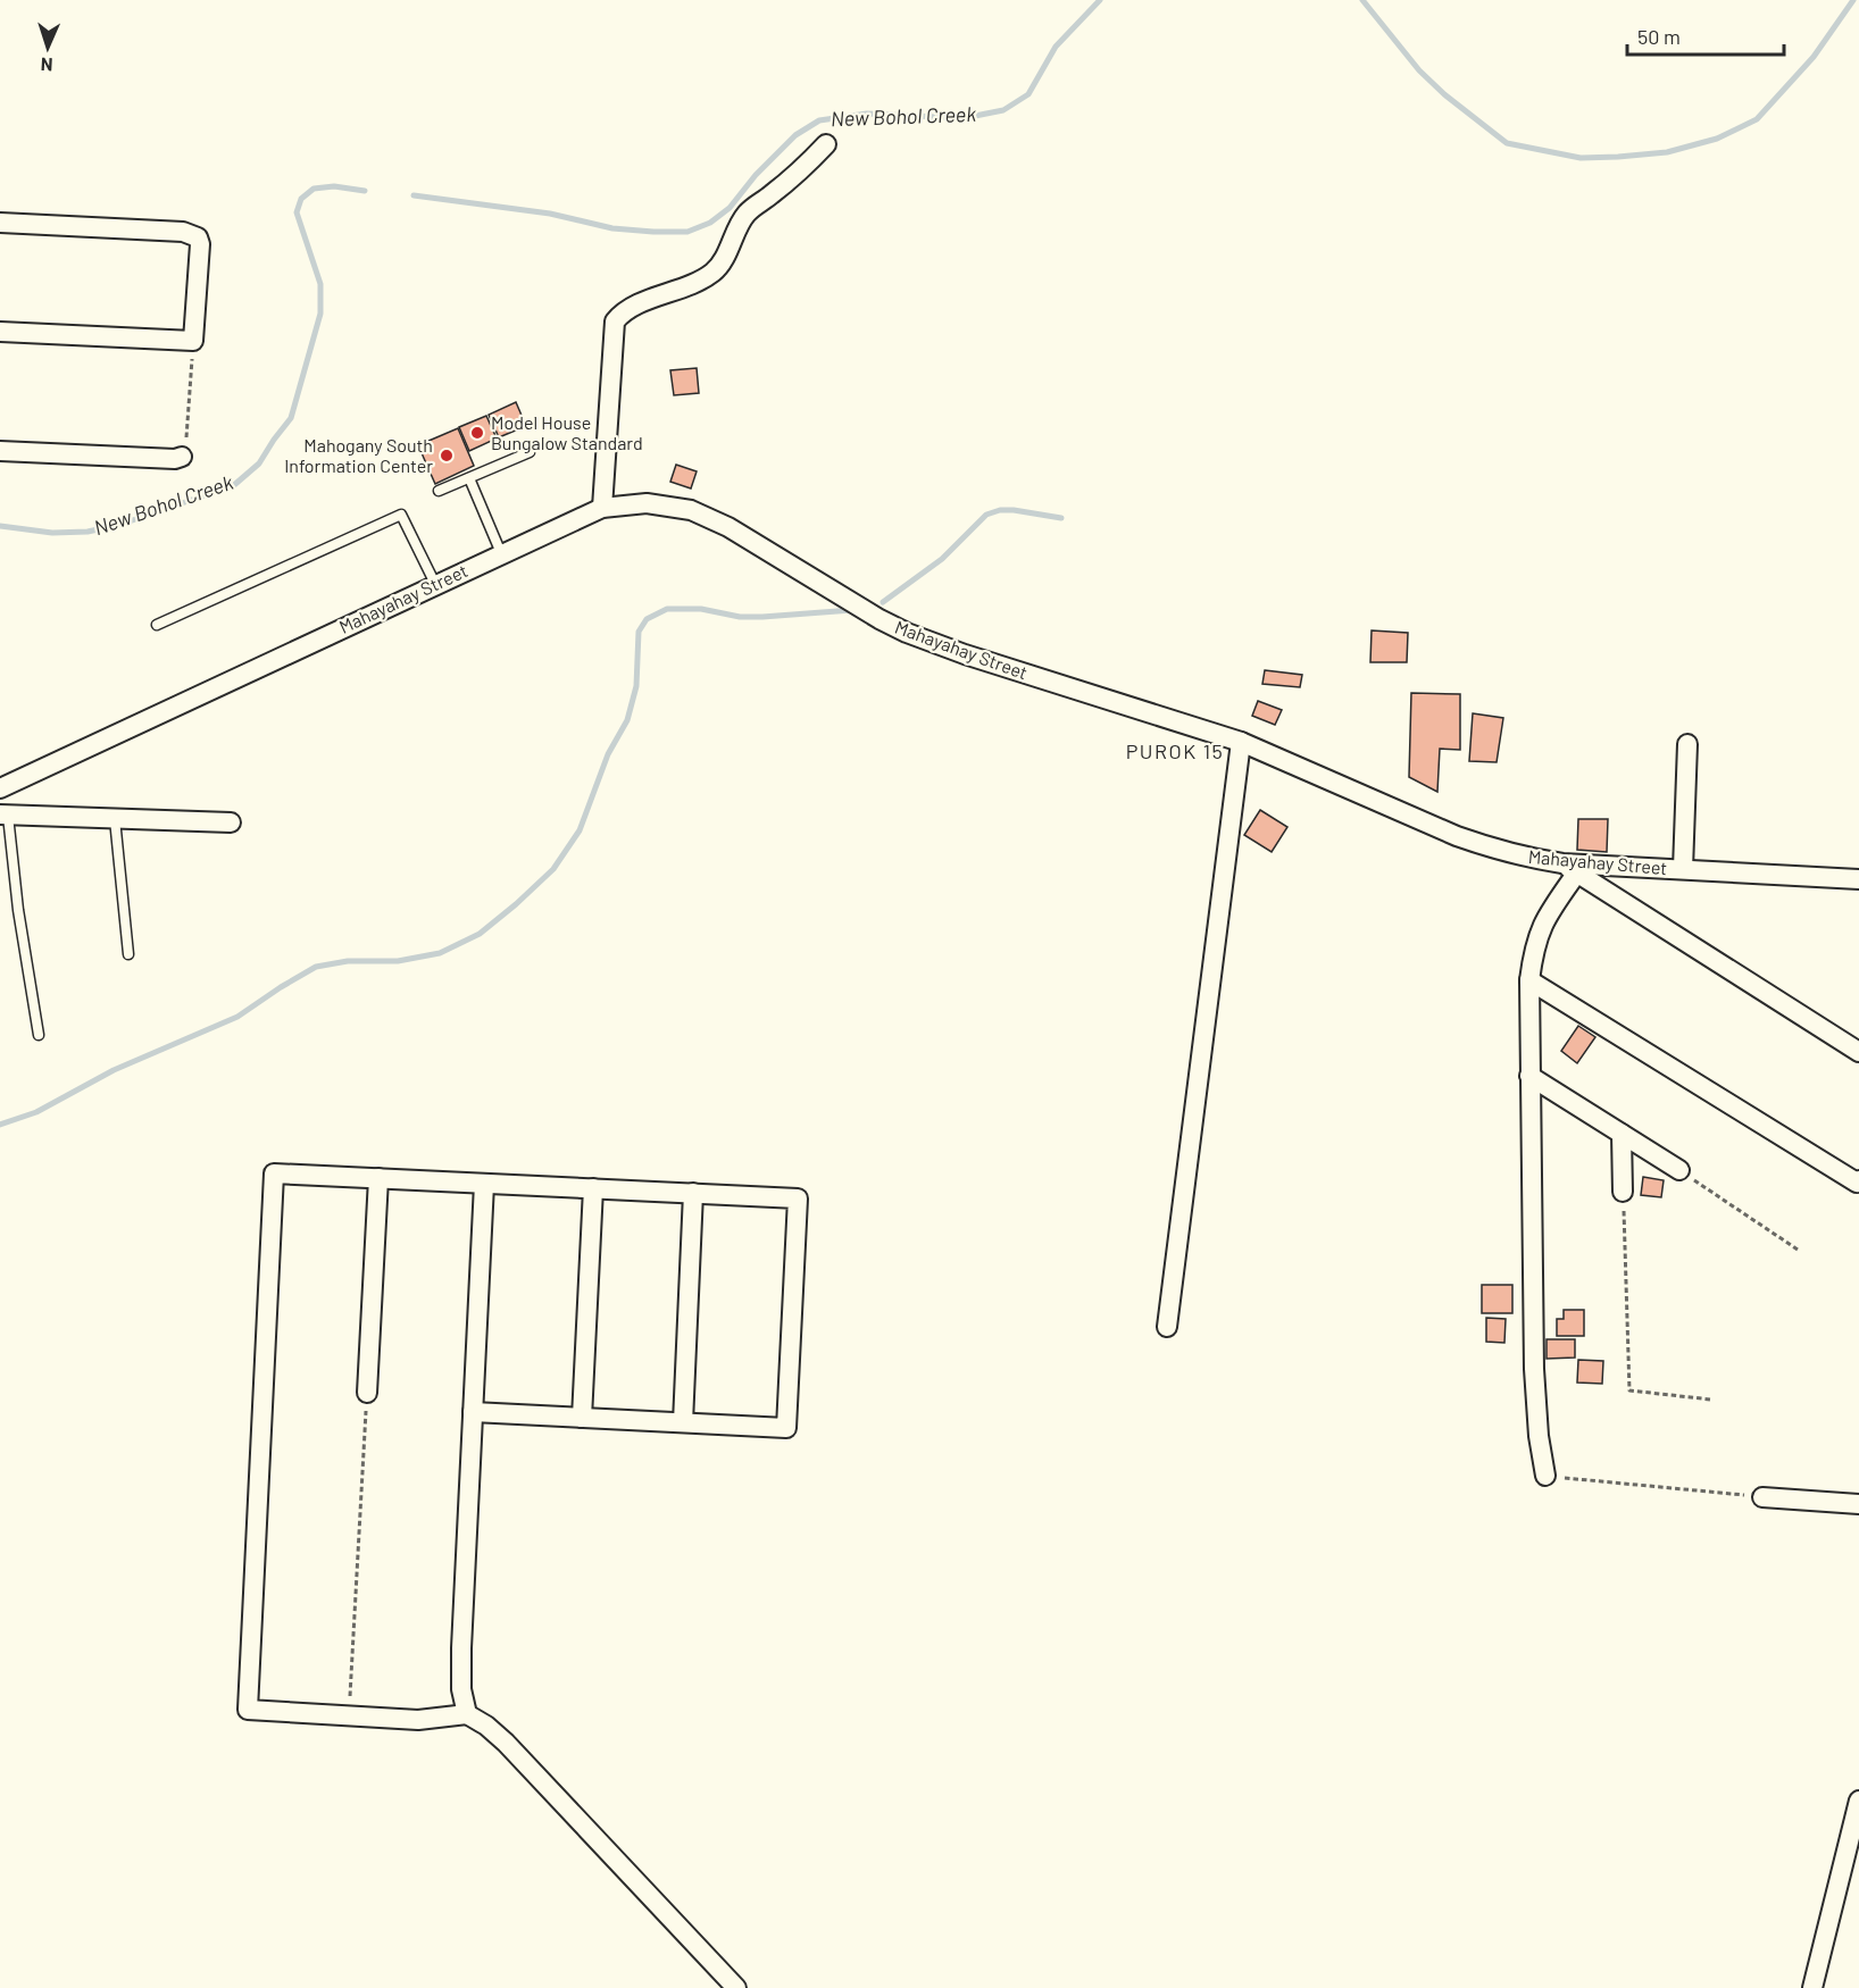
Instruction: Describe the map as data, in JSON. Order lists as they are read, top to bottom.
{
  "streets": {
    "street": ["Mahayahay Street"]
  },
  "districts": ["PUROK 15"],
  "water": ["New Bohol Creek"],
  "places": ["Model House Bungalow Standard", "Mahogany South Information Center"],
  "scale_bar": "50 m",
  "north": "bottom"
}
